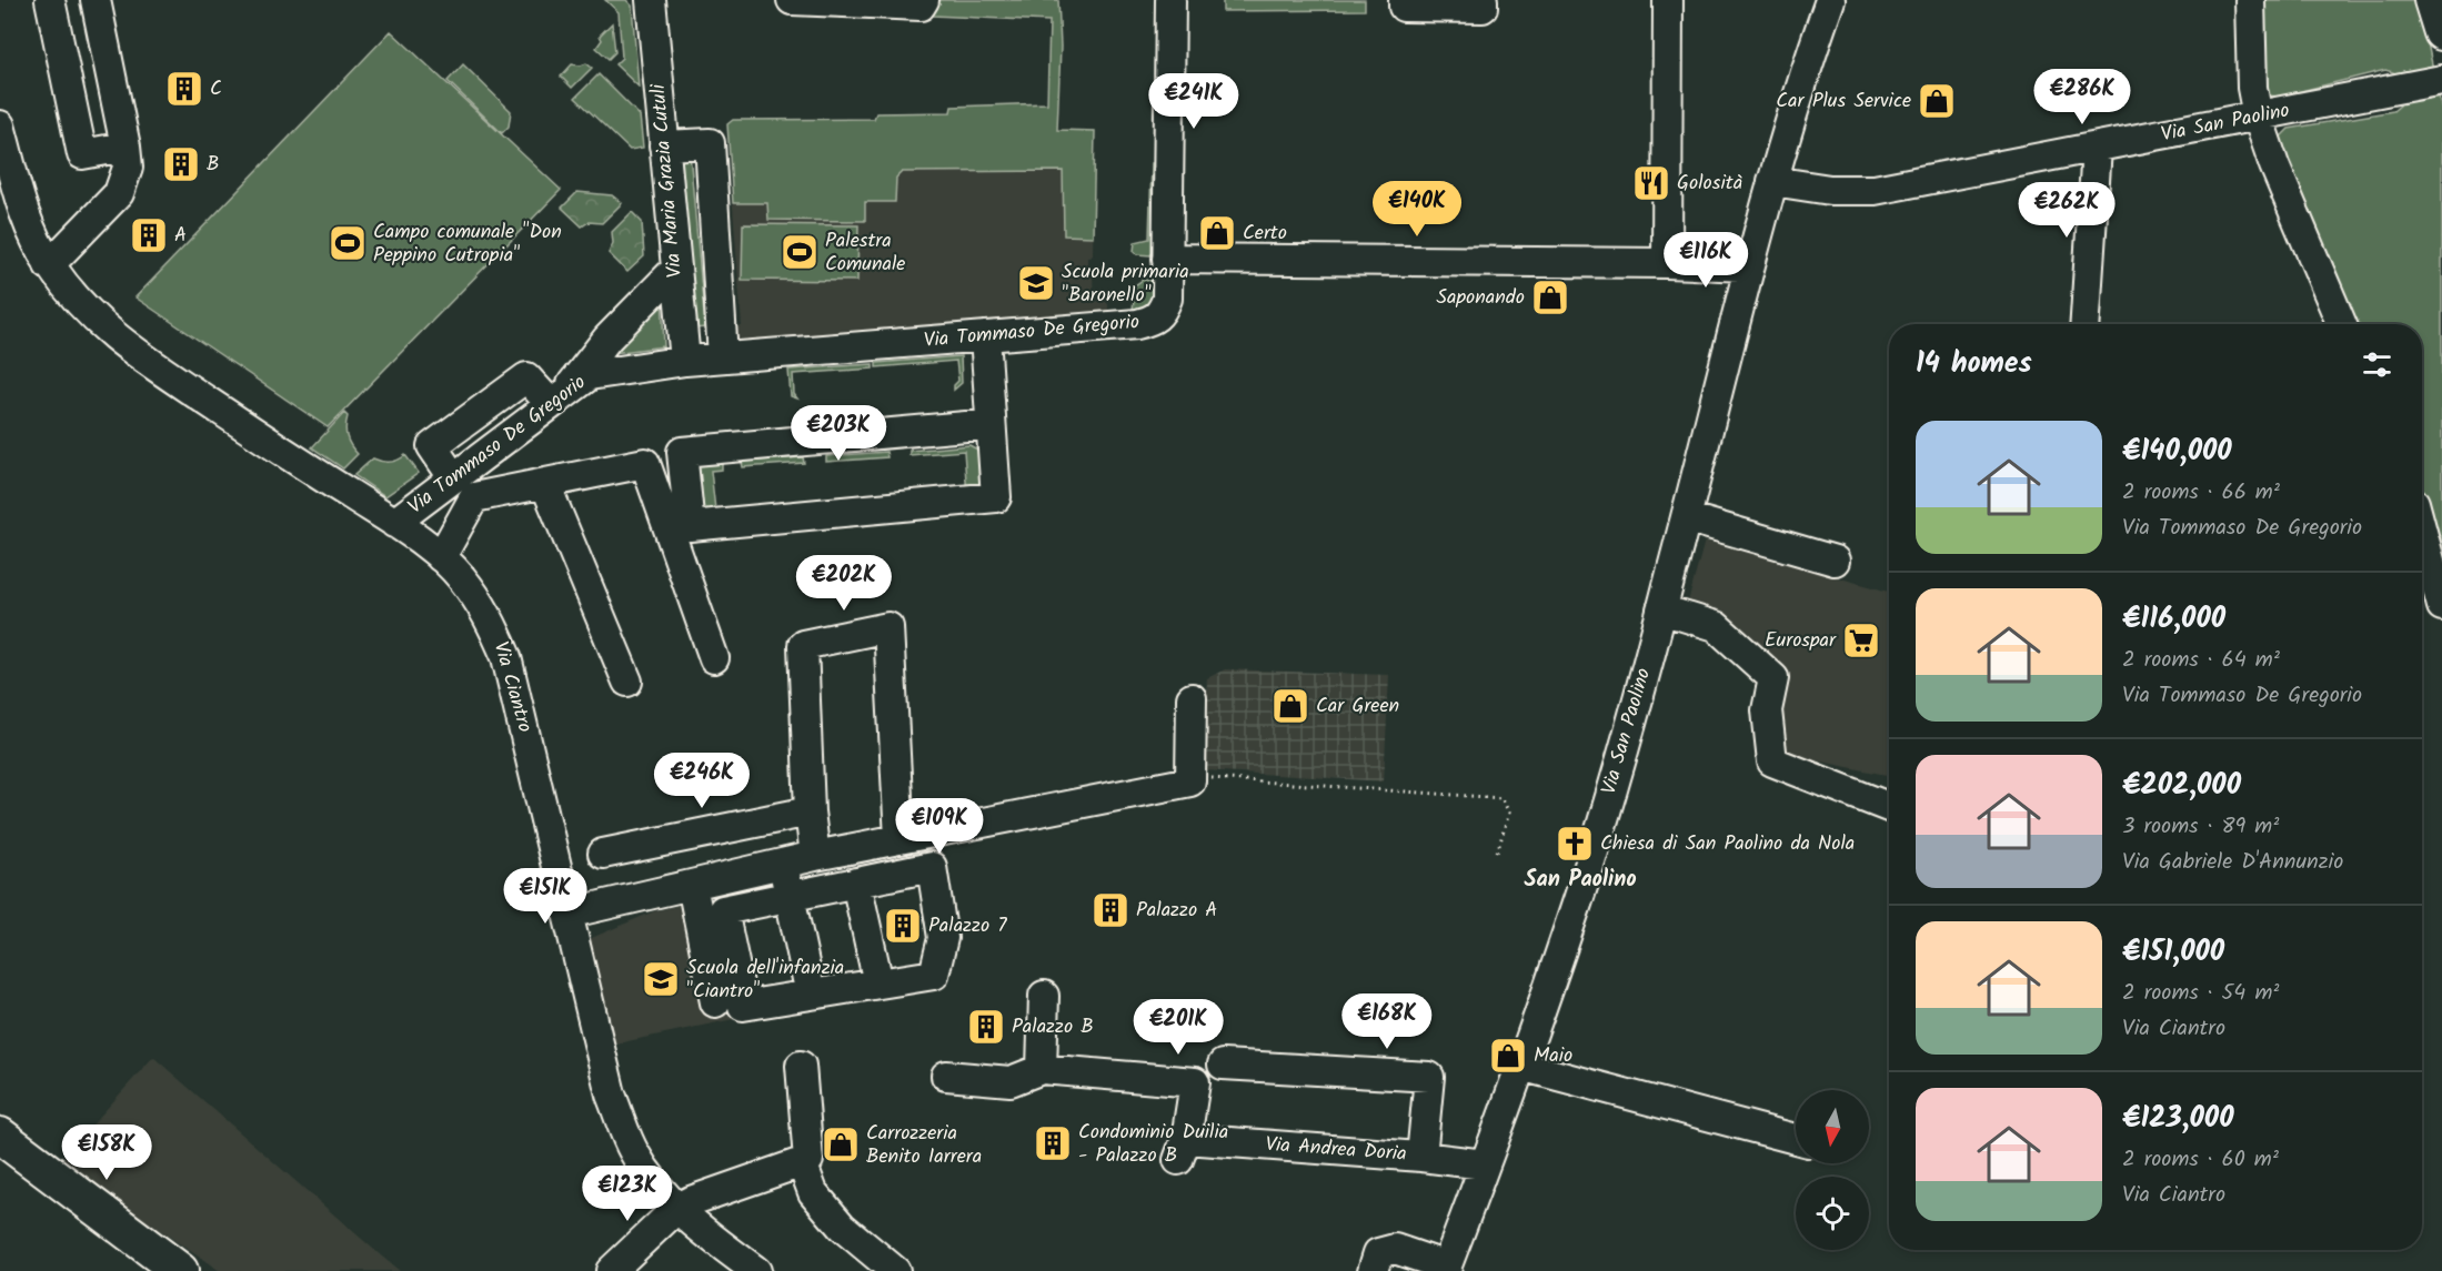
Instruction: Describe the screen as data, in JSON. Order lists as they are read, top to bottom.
{
  "streets": {
    "street": [
      "Via San Paolino",
      "Via Maria Grazia Cutuli",
      "Via Tommaso De Gregorio",
      "Via Ciantro",
      "Via Andrea Doria"
    ]
  },
  "crossings": [
    ["Via San Paolino", "Via Andrea Doria"],
    ["Via Maria Grazia Cutuli", "Via Tommaso De Gregorio"],
    ["Via Tommaso De Gregorio", "Via Ciantro"]
  ],
  "districts": ["San Paolino"],
  "places": {
    "building": [
      "C",
      "B",
      "A",
      "Palazzo A",
      "Palazzo 7",
      "Palazzo B",
      "Condominio Duilia - Palazzo B"
    ],
    "shop": [
      "Car Plus Service",
      "Certo",
      "Saponando",
      "Car Green",
      "Maio",
      "Carrozzeria Benito Iarrera"
    ],
    "restaurant": ["Golosità"],
    "sports": ["Campo comunale \"Don Peppino Cutropia\"", "Palestra Comunale"],
    "school or university": ["Scuola primaria \"Baronello\"", "Scuola dell'infanzia \"Ciantro\""],
    "supermarket": ["Eurospar"],
    "church": ["Chiesa di San Paolino da Nola"]
  },
  "north": "bottom",
  "page": {
    "price": [
      "€286K",
      "€241K",
      "€140K",
      "€262K",
      "€116K",
      "€203K",
      "€202K",
      "€246K",
      "€109K",
      "€151K",
      "€168K",
      "€201K",
      "€158K",
      "€123K"
    ],
    "heading": "14 homes",
    "list": [
      {
        "name": "€140,000",
        "note": "2 rooms · 66 m² · Via Tommaso De Gregorio"
      },
      {
        "name": "€116,000",
        "note": "2 rooms · 64 m² · Via Tommaso De Gregorio"
      },
      {
        "name": "€202,000",
        "note": "3 rooms · 89 m² · Via Gabriele D'Annunzio"
      },
      {
        "name": "€151,000",
        "note": "2 rooms · 54 m² · Via Ciantro"
      },
      {
        "name": "€123,000",
        "note": "2 rooms · 60 m² · Via Ciantro"
      }
    ]
  }
}
